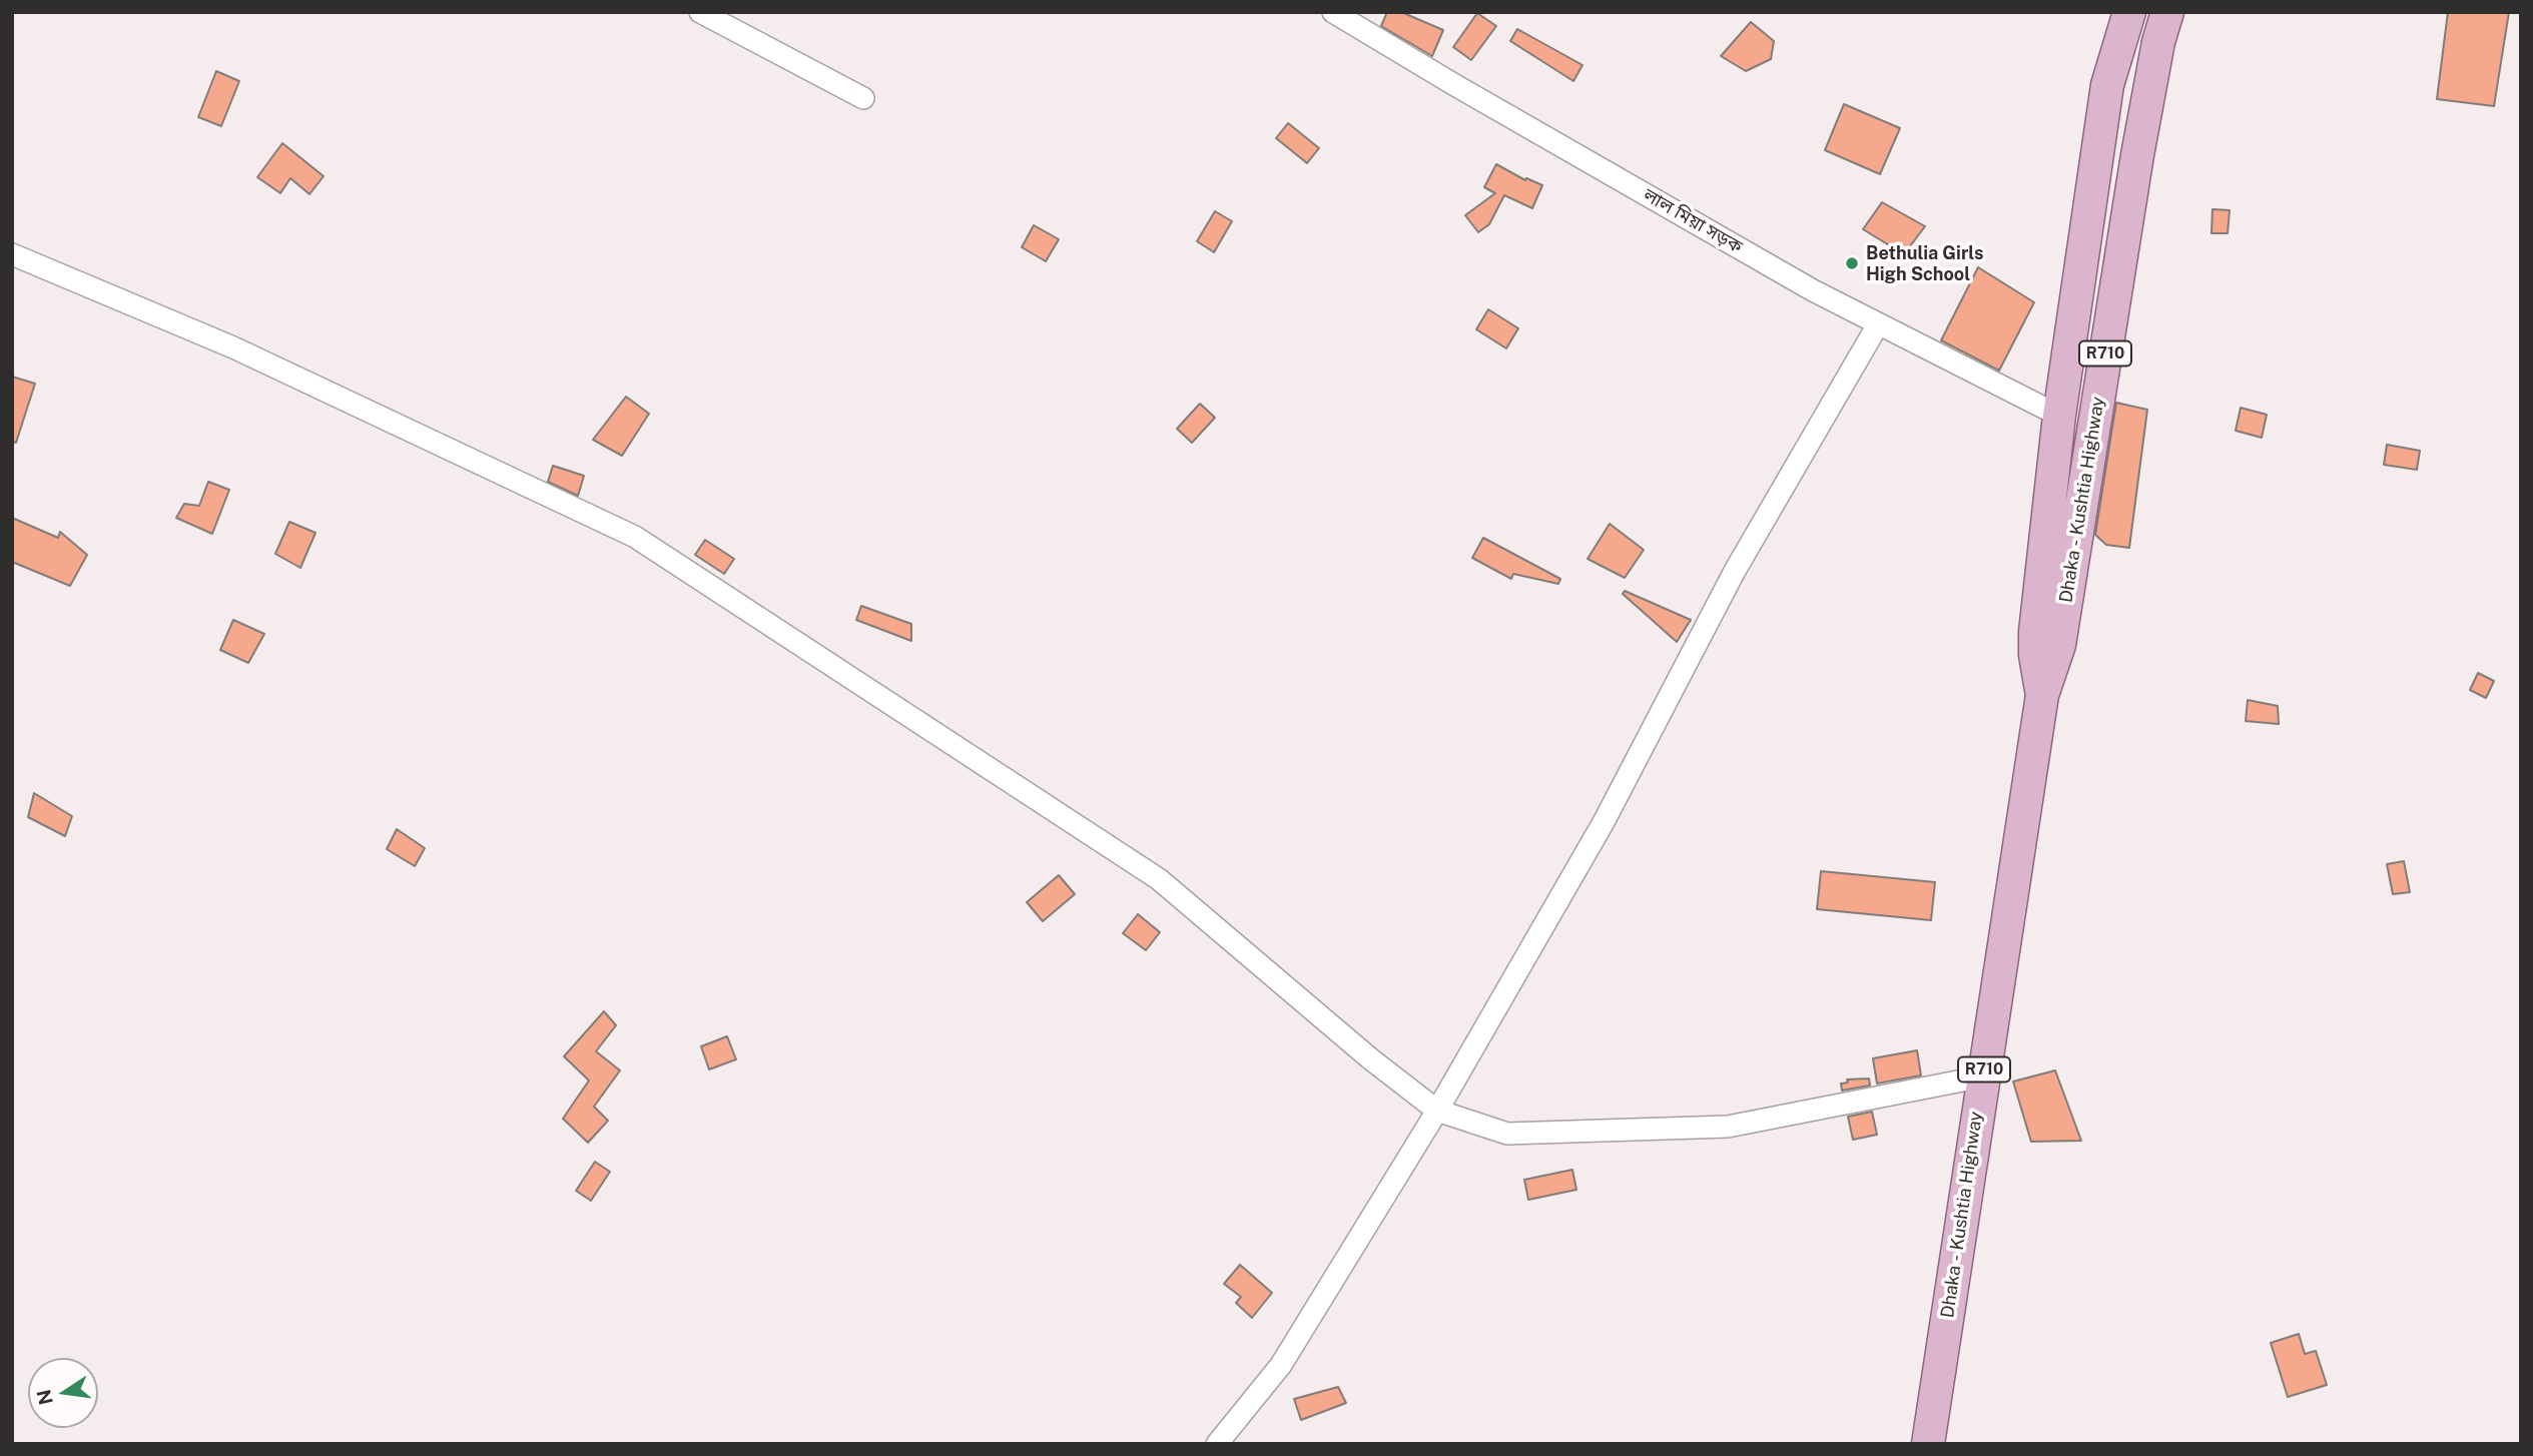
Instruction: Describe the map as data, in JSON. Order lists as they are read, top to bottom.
{
  "streets": {
    "main road": ["R710", "Dhaka - Kushtia Highway"],
    "street": ["লাল মিয়া সড়ক"]
  },
  "crossings": [
    ["লাল মিয়া সড়ক", "Dhaka - Kushtia Highway"]
  ],
  "places": ["Bethulia Girls High School"],
  "north": "left"
}
